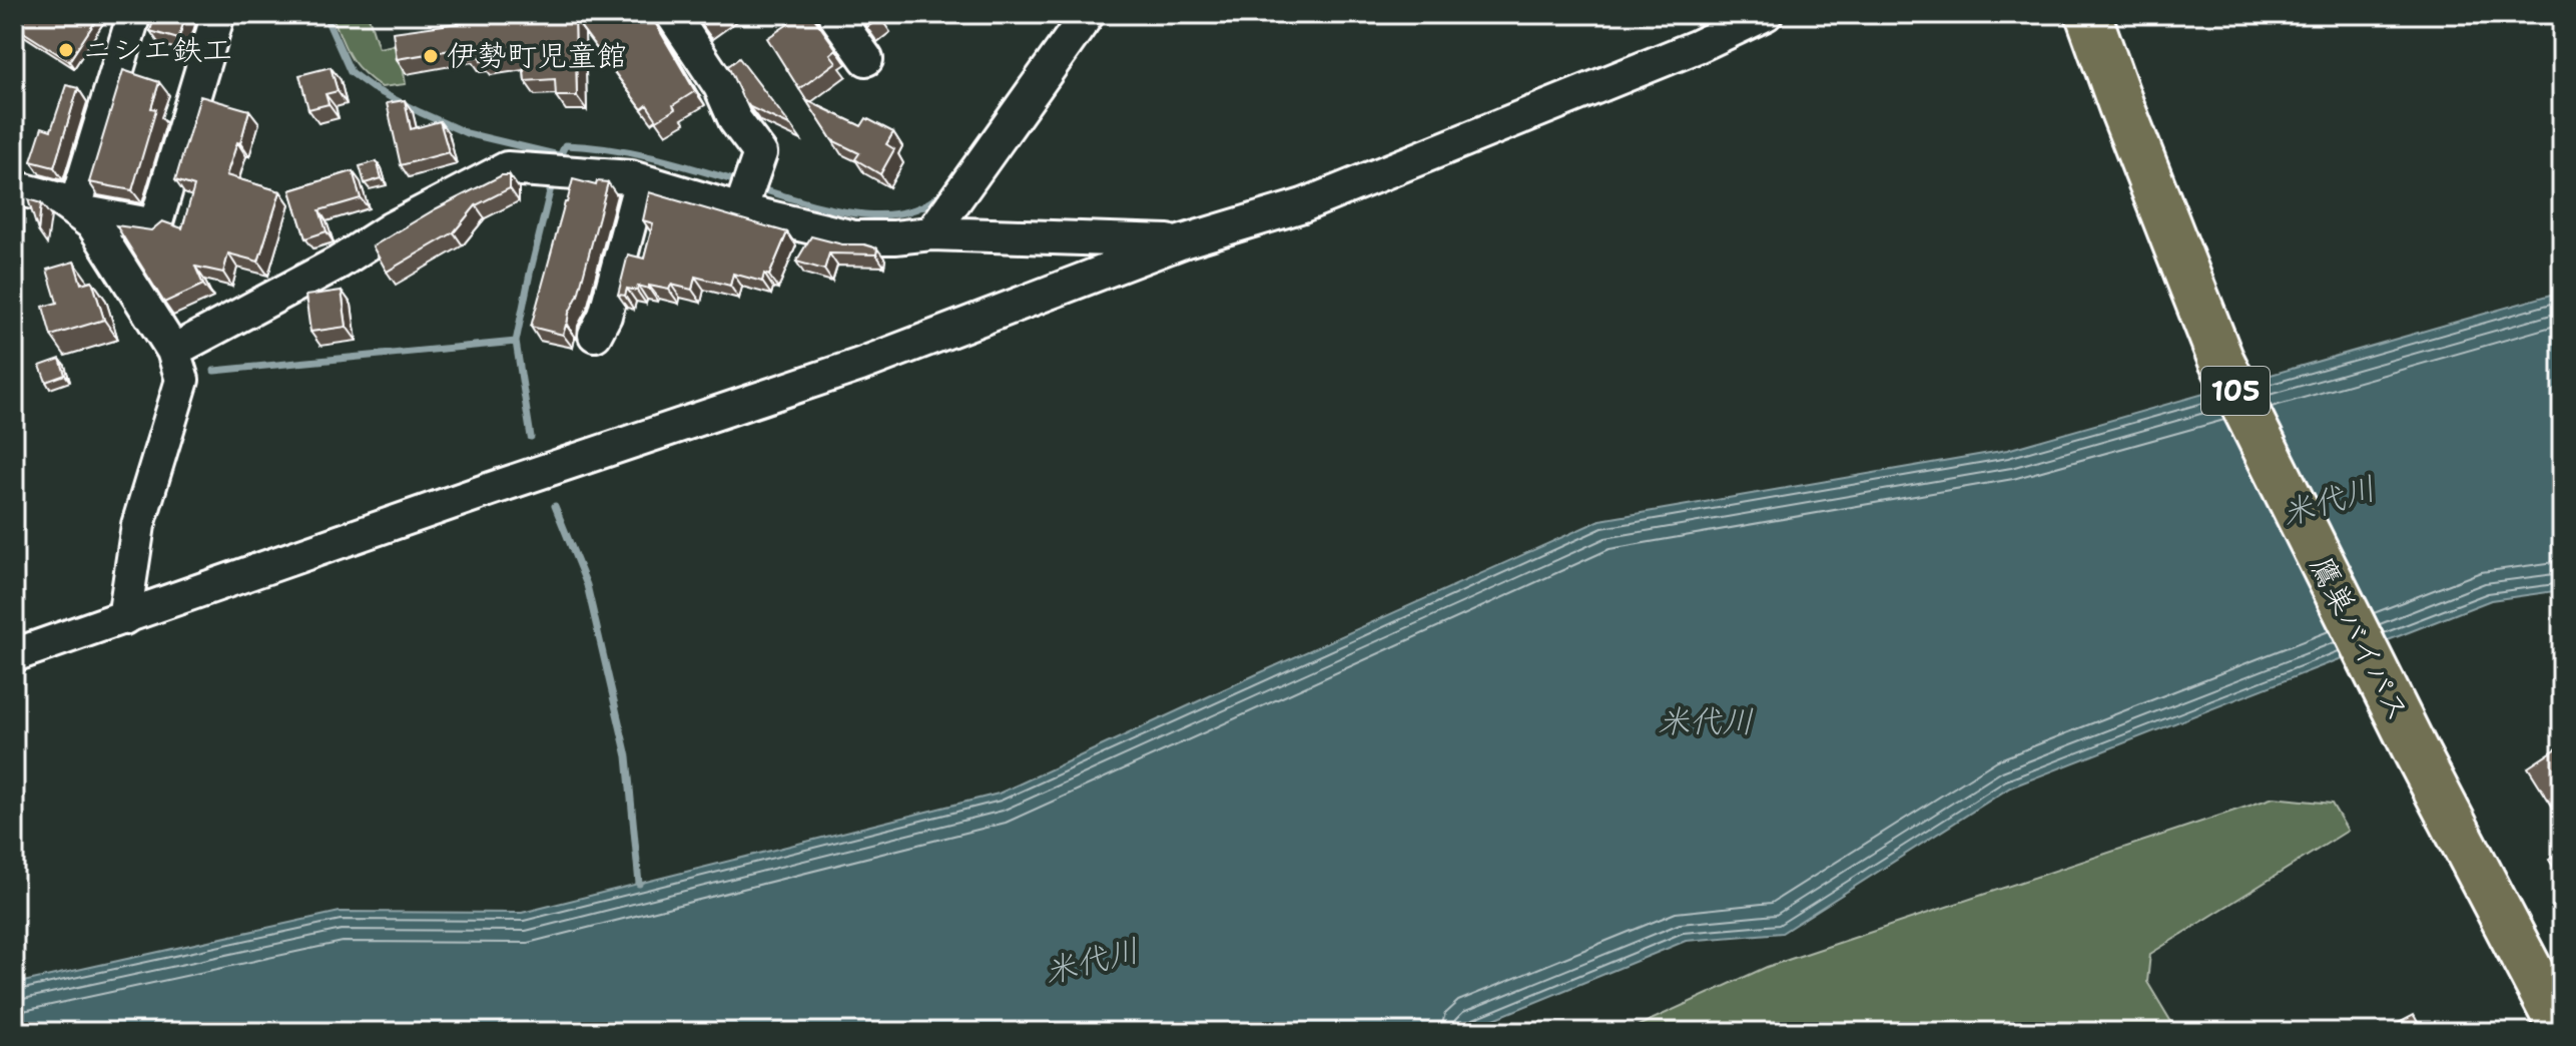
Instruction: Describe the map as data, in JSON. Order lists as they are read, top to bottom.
{
  "streets": {
    "highway": ["105", "鷹巣バイパス"]
  },
  "water": ["米代川"],
  "places": ["ニシエ鉄工", "伊勢町児童館"]
}
